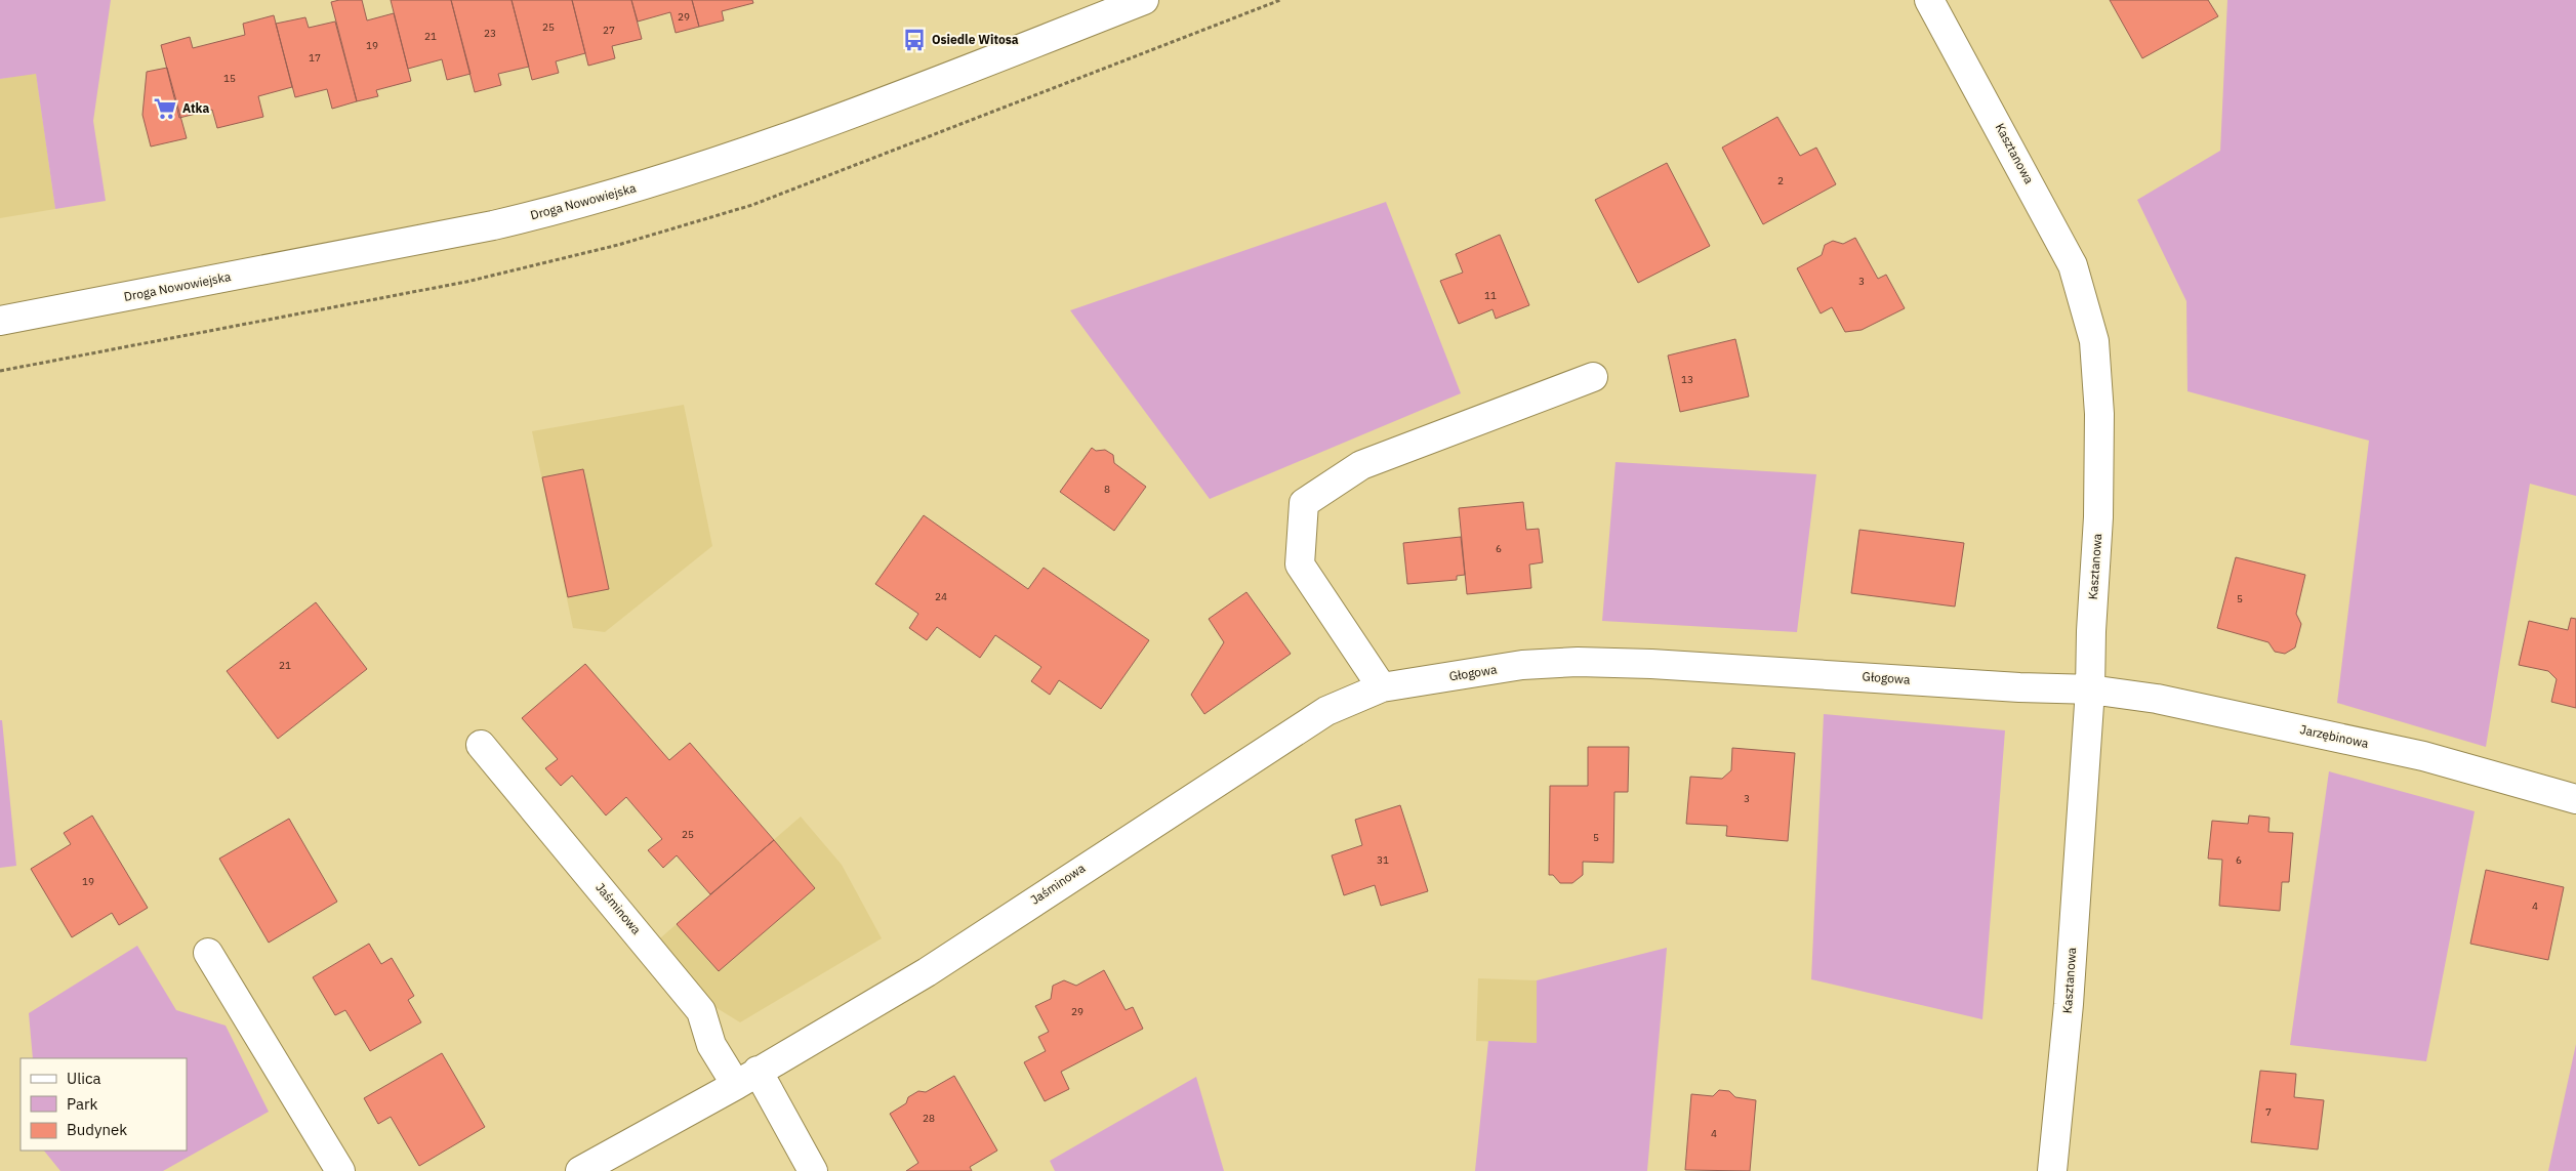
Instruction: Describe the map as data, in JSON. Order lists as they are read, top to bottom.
{
  "streets": {
    "street": [
      "Kasztanowa",
      "Droga Nowowiejska",
      "Głogowa",
      "Jarzębinowa",
      "Jaśminowa"
    ]
  },
  "crossings": [
    ["Kasztanowa", "Głogowa"],
    ["Kasztanowa", "Jarzębinowa"],
    ["Głogowa", "Jarzębinowa"],
    ["Głogowa", "Jaśminowa"]
  ],
  "places": {
    "bus stop": ["Osiedle Witosa"],
    "supermarket": ["Atka"]
  },
  "house_numbers": [
    "29",
    "25",
    "27",
    "23",
    "21",
    "19",
    "17",
    "15",
    "2",
    "3",
    "11",
    "13",
    "8",
    "6",
    "24",
    "5",
    "21",
    "3",
    "25",
    "5",
    "31",
    "6",
    "19",
    "4",
    "29",
    "7",
    "28",
    "4"
  ],
  "legend": ["Ulica", "Park", "Budynek"]
}
